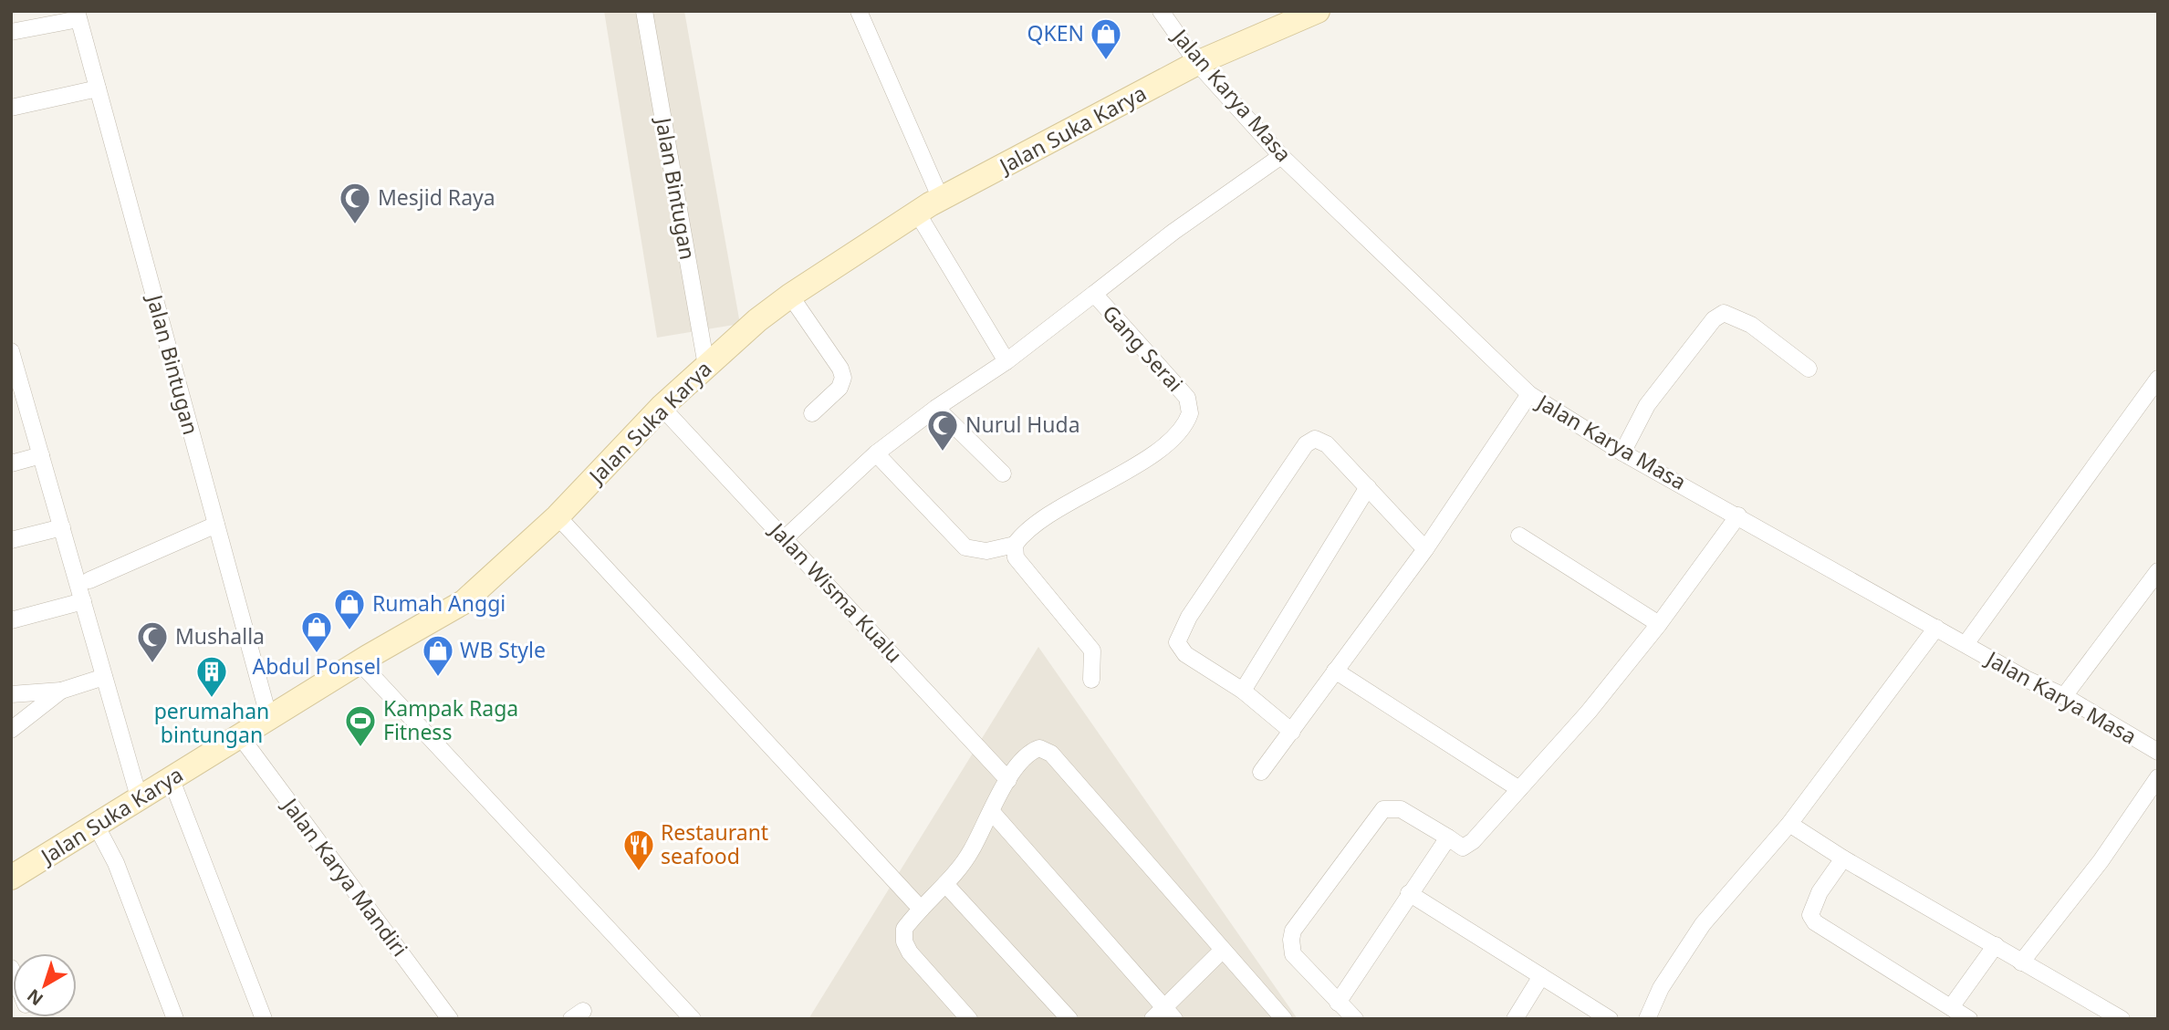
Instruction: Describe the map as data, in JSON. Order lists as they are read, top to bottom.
{
  "streets": {
    "main road": ["Jalan Suka Karya"],
    "street": [
      "Jalan Karya Masa",
      "Jalan Bintugan",
      "Gang Serai",
      "Jalan Wisma Kualu",
      "Jalan Karya Mandiri"
    ]
  },
  "crossings": [
    ["Jalan Karya Masa", "Jalan Suka Karya"],
    ["Jalan Karya Masa", "Gang Serai"],
    ["Jalan Suka Karya", "Jalan Bintugan"],
    ["Jalan Suka Karya", "Jalan Wisma Kualu"],
    ["Jalan Suka Karya", "Jalan Karya Mandiri"]
  ],
  "places": {
    "shop": [
      "QKEN",
      "Rumah Anggi",
      "Abdul Ponsel",
      "WB Style"
    ],
    "mosque": ["Mesjid Raya", "Nurul Huda", "Mushalla"],
    "building": ["perumahan bintungan"],
    "sports": ["Kampak Raga Fitness"],
    "restaurant": ["Restaurant seafood"]
  },
  "north": "bottom left"
}
